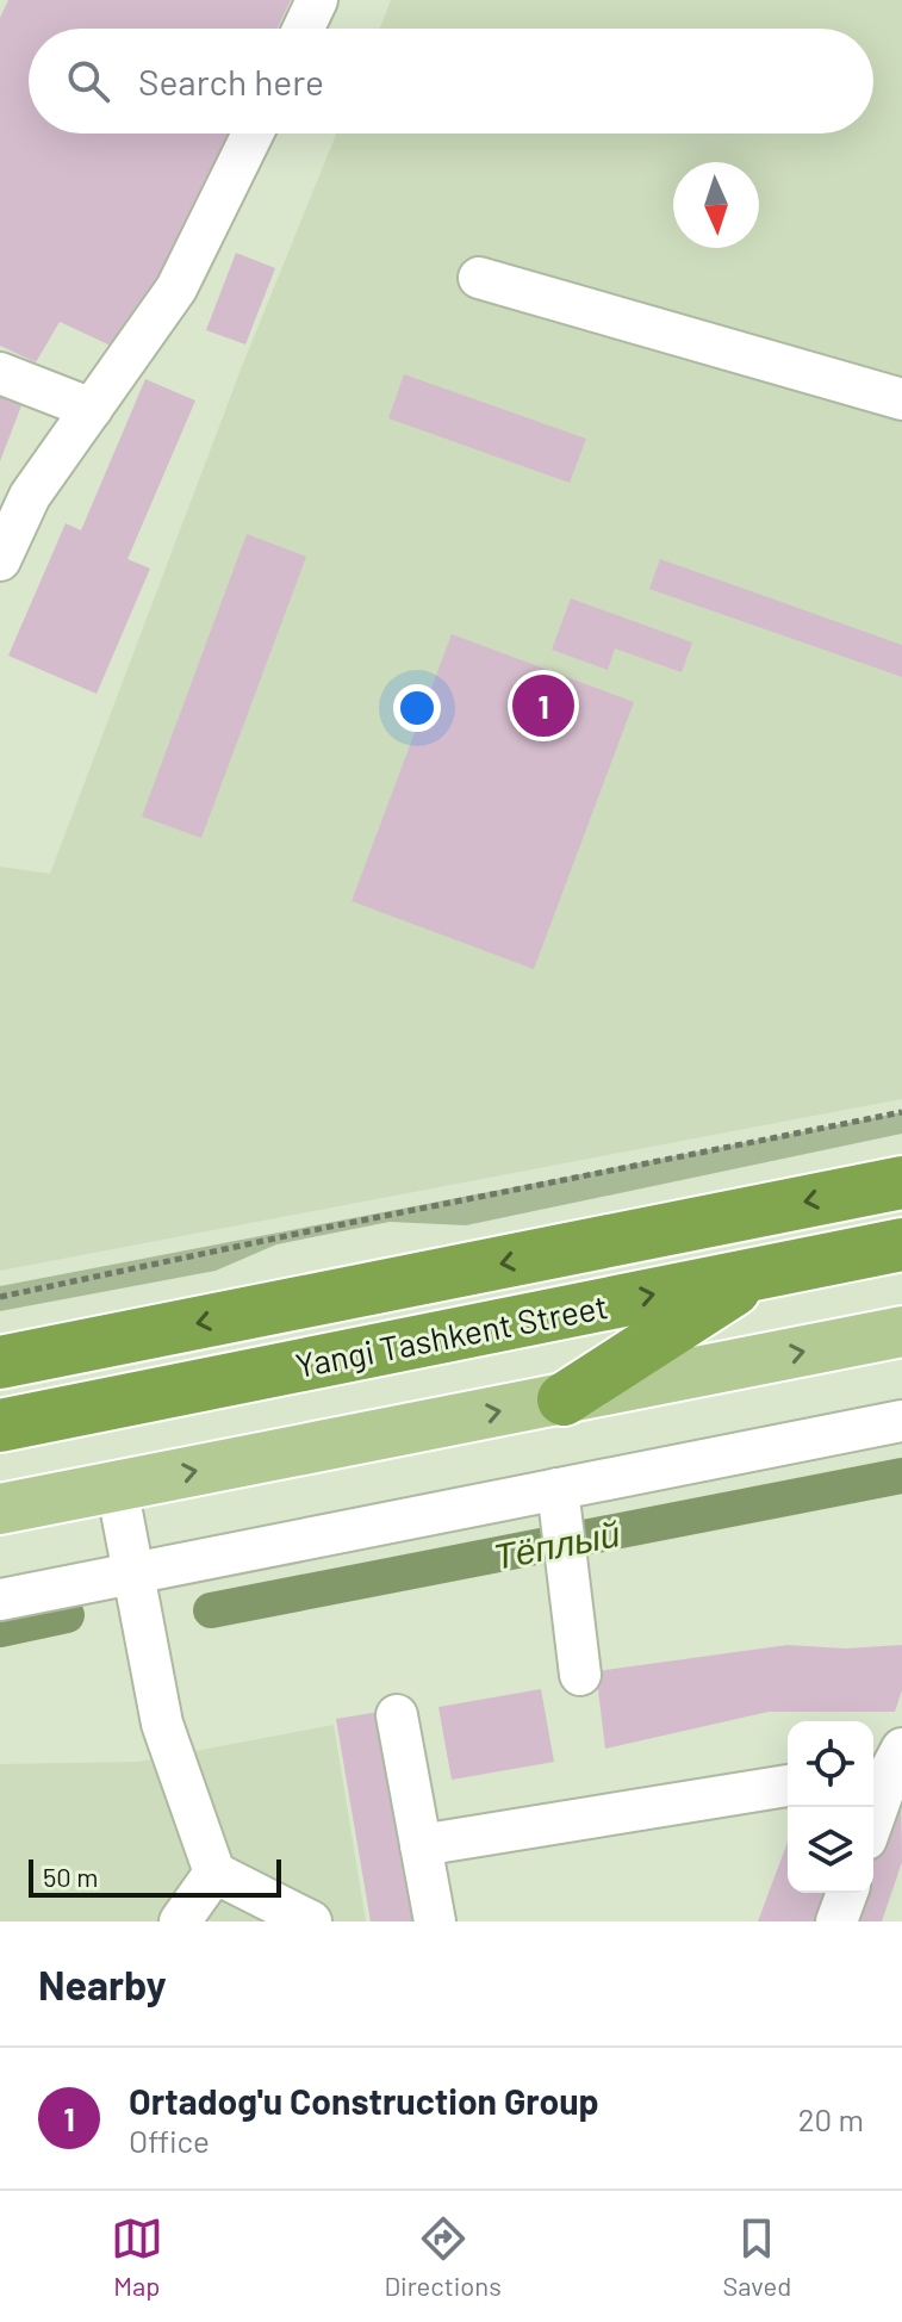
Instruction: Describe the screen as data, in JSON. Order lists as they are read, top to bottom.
{
  "streets": {
    "highway": ["Yangi Tashkent Street"]
  },
  "water": ["Тёплый"],
  "scale_bar": "50 m",
  "north": "bottom",
  "page": {
    "search": "Search here",
    "pins": "1",
    "scale": "50 m",
    "heading": "Nearby",
    "list": [
      {
        "mark": "1",
        "name": "Ortadog'u Construction Group",
        "note": "Office",
        "value": "20 m"
      }
    ],
    "nav": ["Map", "Directions", "Saved"]
  }
}
